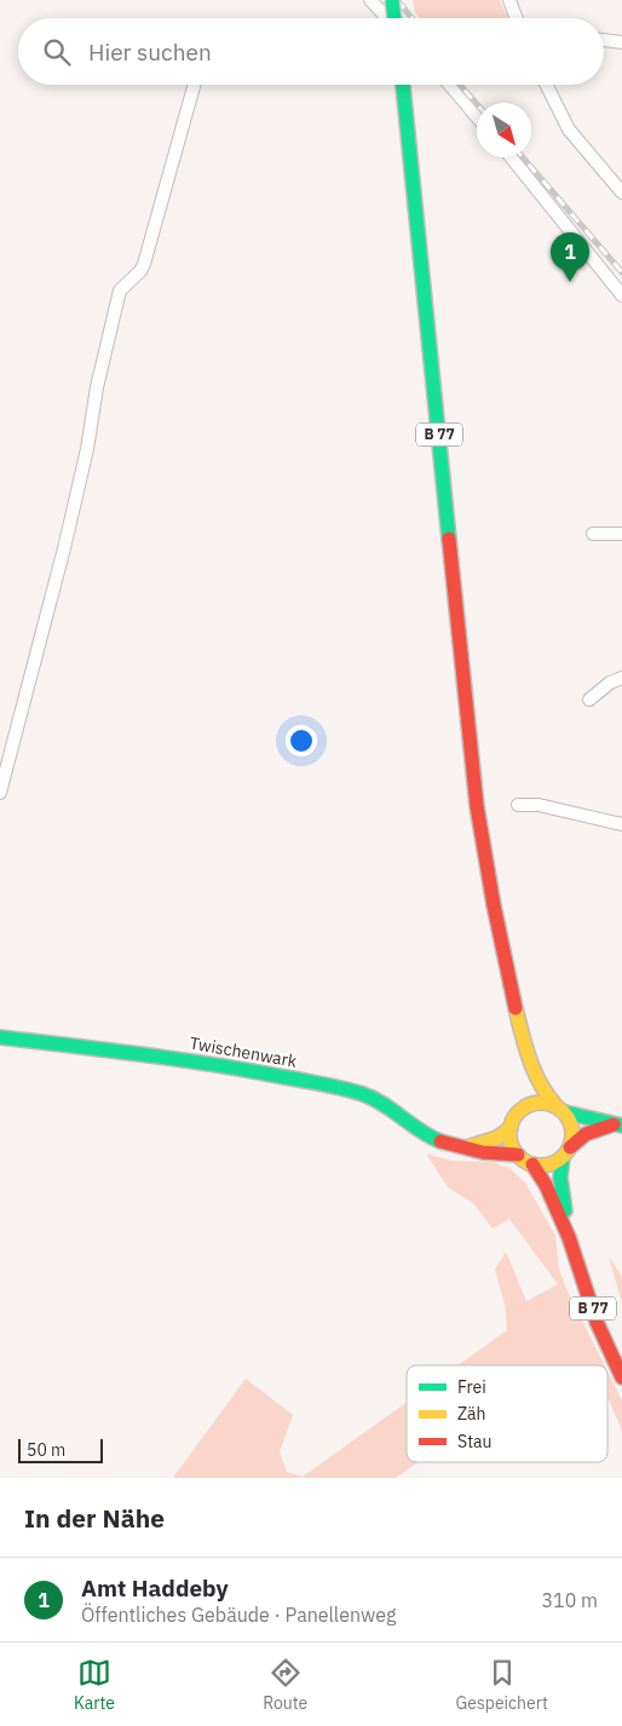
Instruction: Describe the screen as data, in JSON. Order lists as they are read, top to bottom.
{
  "streets": {
    "main road": ["B 77", "Twischenwark"]
  },
  "crossings": [
    ["B 77", "Twischenwark"]
  ],
  "legend": ["Frei", "Zäh", "Stau"],
  "scale_bar": "50 m",
  "north": "bottom right",
  "page": {
    "search": "Hier suchen",
    "pins": "1",
    "scale": "50 m",
    "heading": "In der Nähe",
    "list": [
      {
        "mark": "1",
        "name": "Amt Haddeby",
        "note": "Öffentliches Gebäude · Panellenweg",
        "value": "310 m"
      }
    ],
    "nav": ["Karte", "Route", "Gespeichert"]
  }
}
